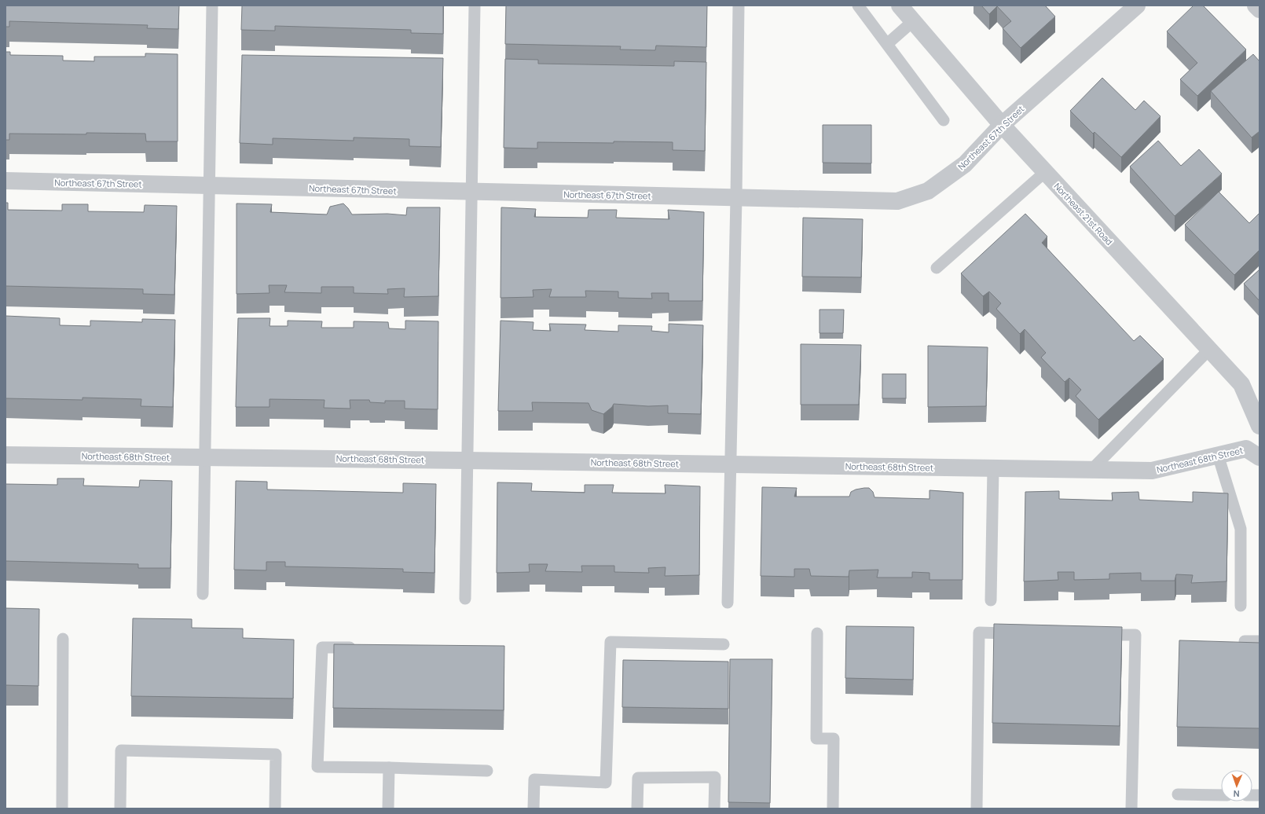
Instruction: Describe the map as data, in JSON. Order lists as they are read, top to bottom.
{
  "streets": {
    "street": ["Northeast 67th Street", "Northeast 21st Road", "Northeast 68th Street"]
  },
  "crossings": [
    ["Northeast 67th Street", "Northeast 21st Road"]
  ],
  "north": "bottom"
}
